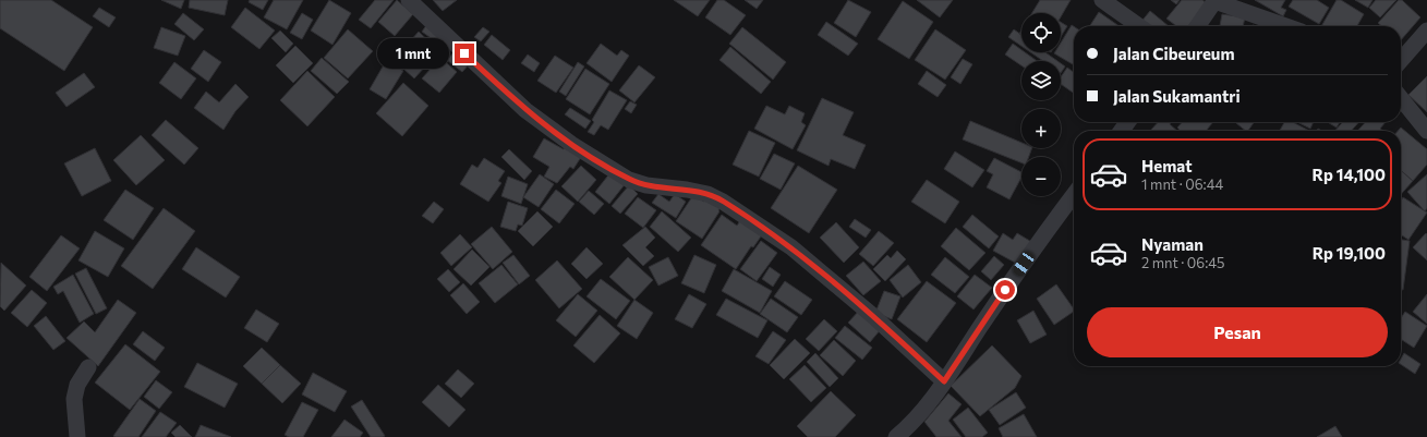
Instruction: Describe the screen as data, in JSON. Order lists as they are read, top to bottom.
{
  "page": {
    "map_buttons": ["+", "−"],
    "banner": ["Jalan Cibeureum", "Jalan Sukamantri"],
    "bubble": "1 mnt",
    "list": [
      {
        "name": "Hemat",
        "note": "1 mnt · 06:44",
        "value": "Rp 14,100"
      },
      {
        "name": "Nyaman",
        "note": "2 mnt · 06:45",
        "value": "Rp 19,100"
      }
    ],
    "buttons": "Pesan"
  }
}
